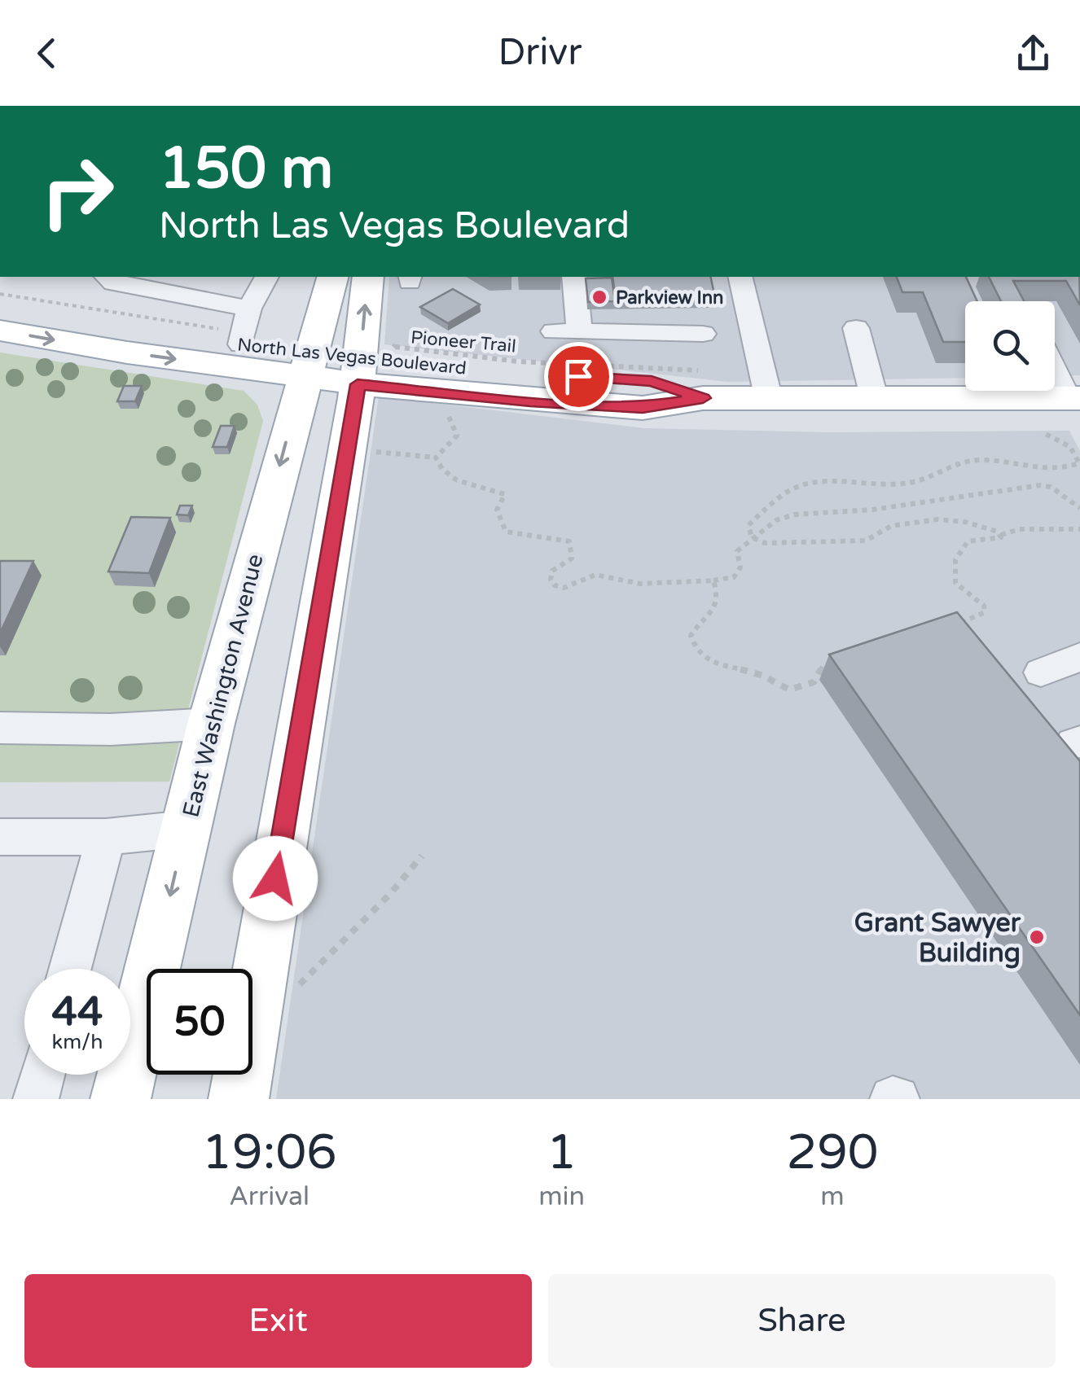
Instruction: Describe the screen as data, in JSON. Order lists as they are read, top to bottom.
{
  "streets": {
    "main road": ["North Las Vegas Boulevard", "East Washington Avenue"],
    "path": ["Pioneer Trail"]
  },
  "crossings": [
    ["Pioneer Trail", "North Las Vegas Boulevard"],
    ["North Las Vegas Boulevard", "East Washington Avenue"]
  ],
  "places": ["Parkview Inn", "Grant Sawyer Building"],
  "page": {
    "header": "Drivr",
    "turn": ["150 m", "North Las Vegas Boulevard"],
    "speed": "44 km/h",
    "limit": "50",
    "eta": [
      "19:06",
      "Arrival",
      "1",
      "min",
      "290",
      "m"
    ],
    "buttons": ["Exit", "Share"]
  }
}
